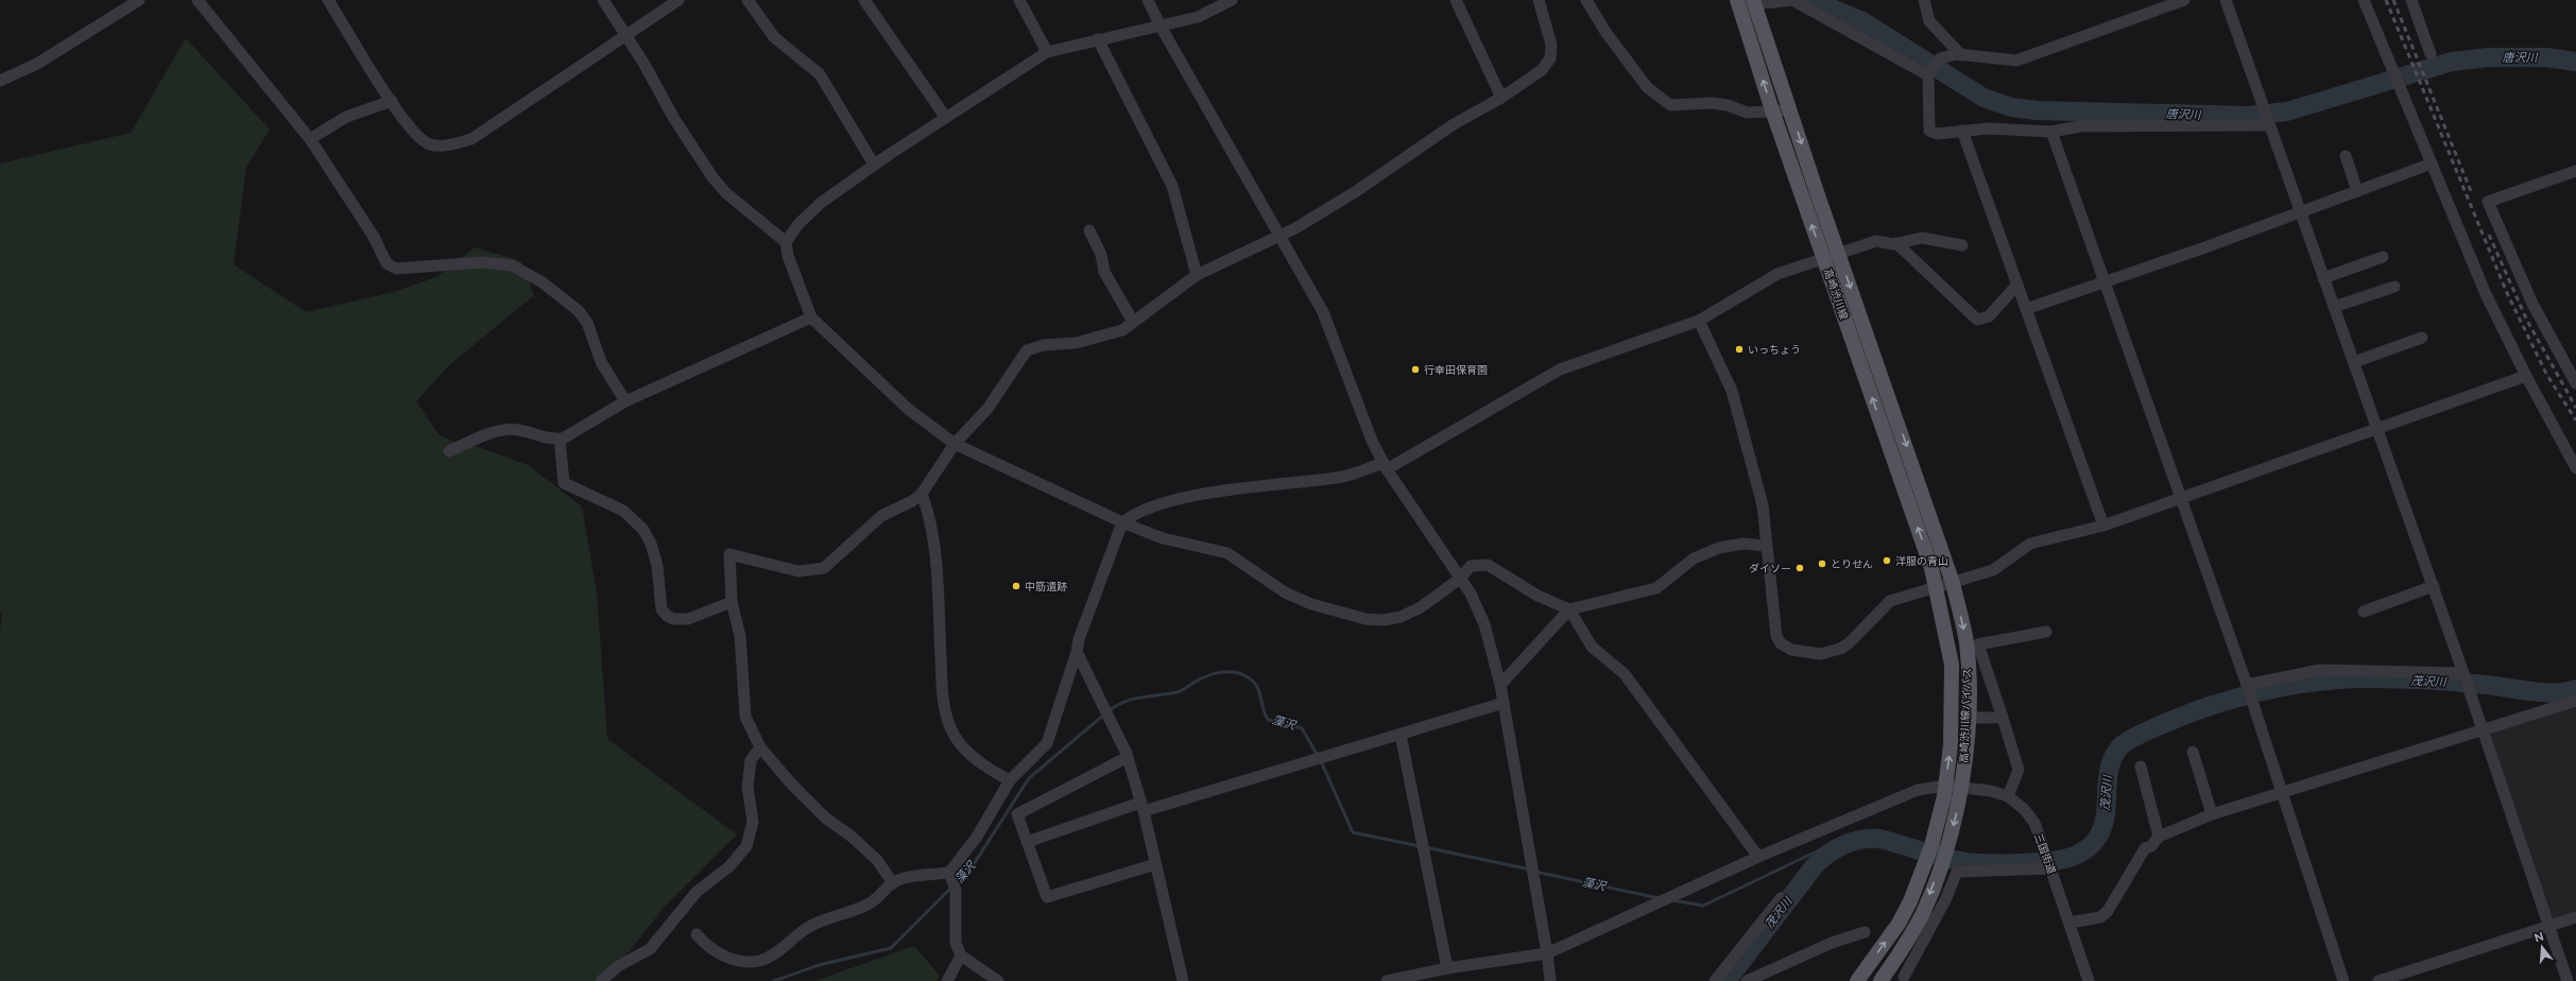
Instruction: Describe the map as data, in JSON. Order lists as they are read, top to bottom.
{
  "streets": {
    "main road": ["高崎渋川線", "高崎渋川線バイパス"],
    "street": ["三国街道"]
  },
  "crossings": [
    ["高崎渋川線", "高崎渋川線バイパス"],
    ["高崎渋川線バイパス", "三国街道"]
  ],
  "water": ["唐沢川", "茂沢川", "藻沢"],
  "places": [
    "いっちょう",
    "行幸田保育園",
    "洋服の青山",
    "とりせん",
    "ダイソー",
    "中筋遺跡"
  ],
  "north": "top"
}
